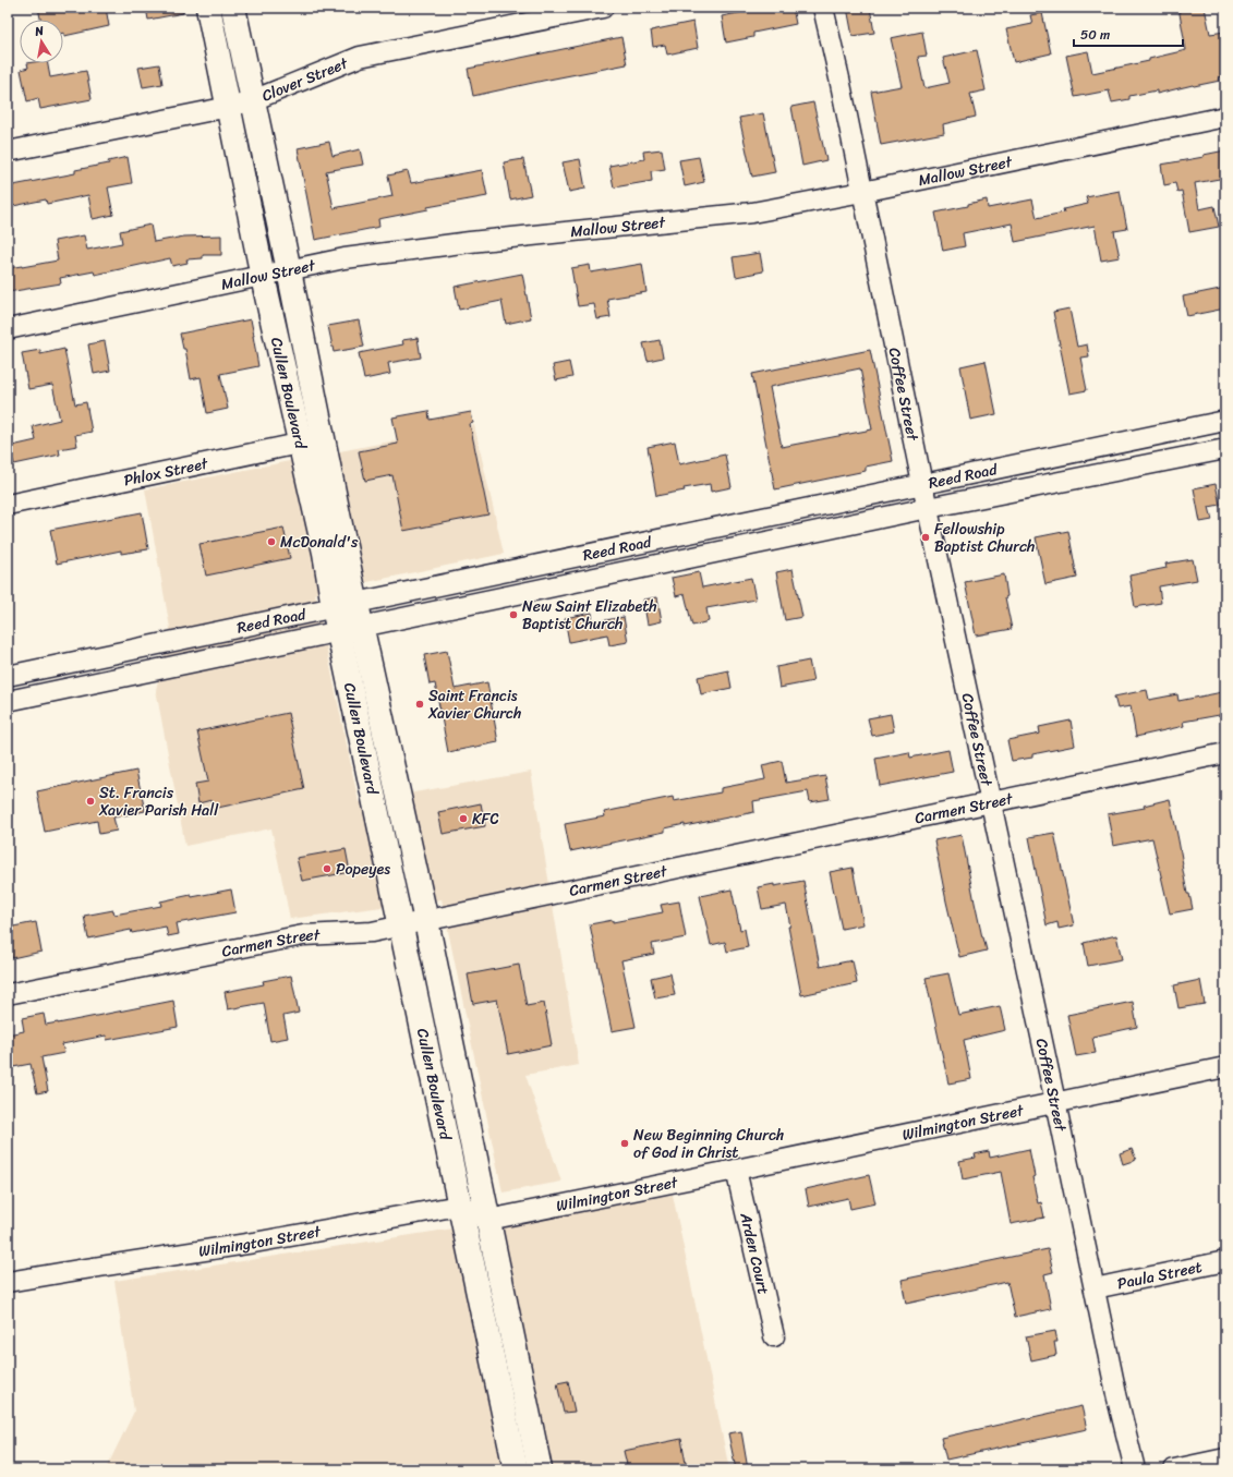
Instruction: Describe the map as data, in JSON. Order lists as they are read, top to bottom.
{
  "streets": {
    "main road": ["Cullen Boulevard"],
    "street": [
      "Clover Street",
      "Mallow Street",
      "Coffee Street",
      "Phlox Street",
      "Reed Road",
      "Carmen Street",
      "Wilmington Street",
      "Arden Court",
      "Paula Street"
    ]
  },
  "crossings": [
    ["Clover Street", "Cullen Boulevard"],
    ["Mallow Street", "Cullen Boulevard"],
    ["Mallow Street", "Coffee Street"],
    ["Cullen Boulevard", "Phlox Street"],
    ["Cullen Boulevard", "Reed Road"],
    ["Cullen Boulevard", "Carmen Street"],
    ["Cullen Boulevard", "Wilmington Street"],
    ["Coffee Street", "Reed Road"],
    ["Coffee Street", "Carmen Street"],
    ["Coffee Street", "Wilmington Street"],
    ["Coffee Street", "Paula Street"],
    ["Wilmington Street", "Arden Court"]
  ],
  "places": [
    "Fellowship Baptist Church",
    "McDonald's",
    "New Saint Elizabeth Baptist Church",
    "Saint Francis Xavier Church",
    "St. Francis Xavier Parish Hall",
    "KFC",
    "Popeyes",
    "New Beginning Church of God in Christ"
  ],
  "scale_bar": "50 m",
  "north": "top"
}
